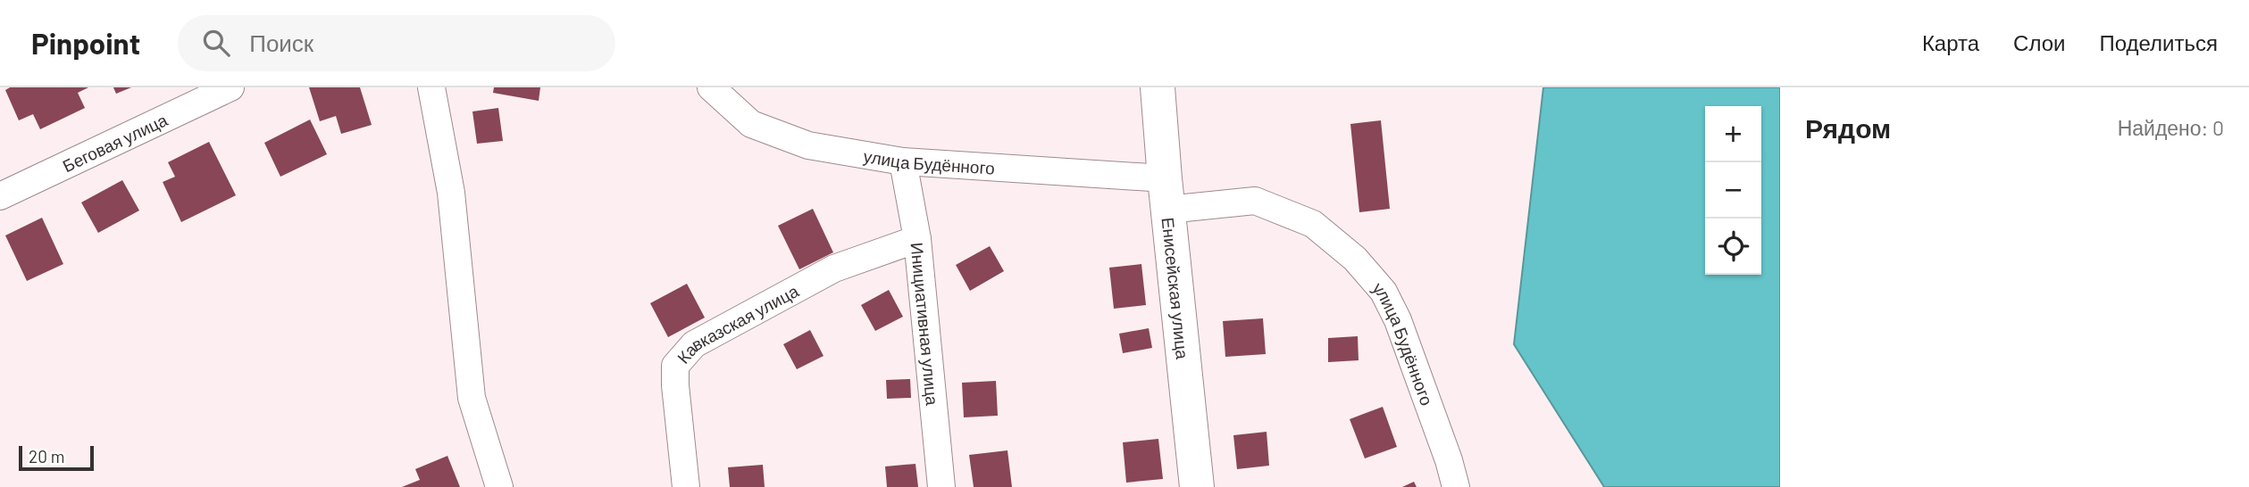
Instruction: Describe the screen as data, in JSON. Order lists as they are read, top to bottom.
{
  "streets": {
    "street": [
      "Беговая улица",
      "улица Будённого",
      "Енисейская улица",
      "Инициативная улица",
      "Кавказская улица"
    ]
  },
  "crossings": [
    ["улица Будённого", "Енисейская улица"],
    ["улица Будённого", "Инициативная улица"],
    ["Инициативная улица", "Кавказская улица"]
  ],
  "scale_bar": "20 m",
  "page": {
    "header": "Pinpoint",
    "search": "Поиск",
    "nav": ["Карта", "Слои", "Поделиться"],
    "heading": ["Рядом", "Найдено: 0"],
    "map_buttons": ["+", "−"],
    "scale": "20 m"
  }
}
